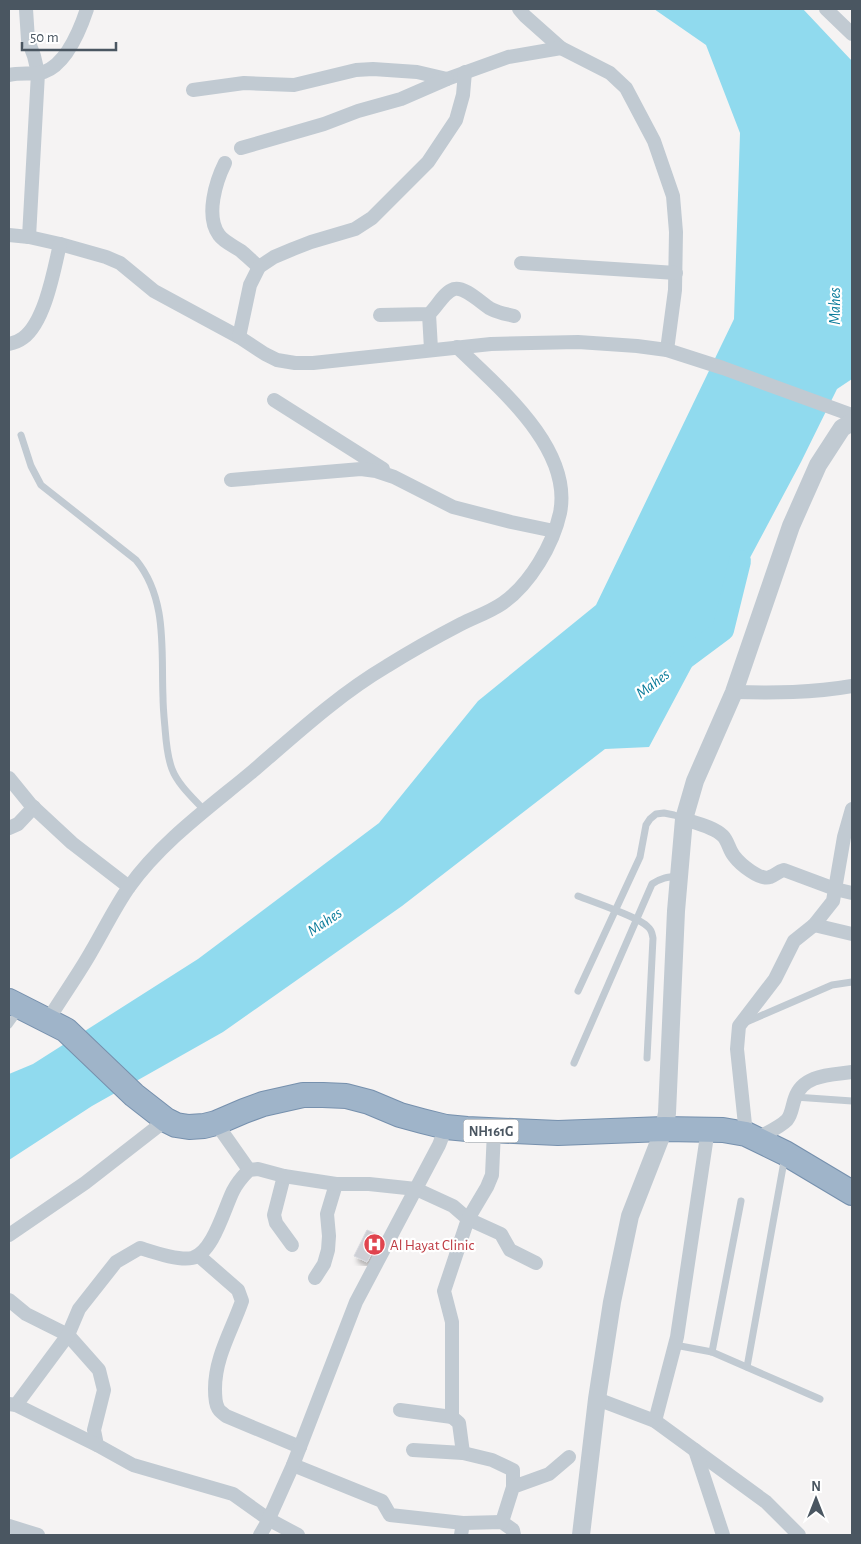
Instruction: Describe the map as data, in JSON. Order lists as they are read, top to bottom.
{
  "streets": {
    "highway": ["NH161G"]
  },
  "water": ["Mahes"],
  "places": {
    "hospital": ["Al Hayat Clinic"]
  },
  "scale_bar": "50 m",
  "north": "top"
}
